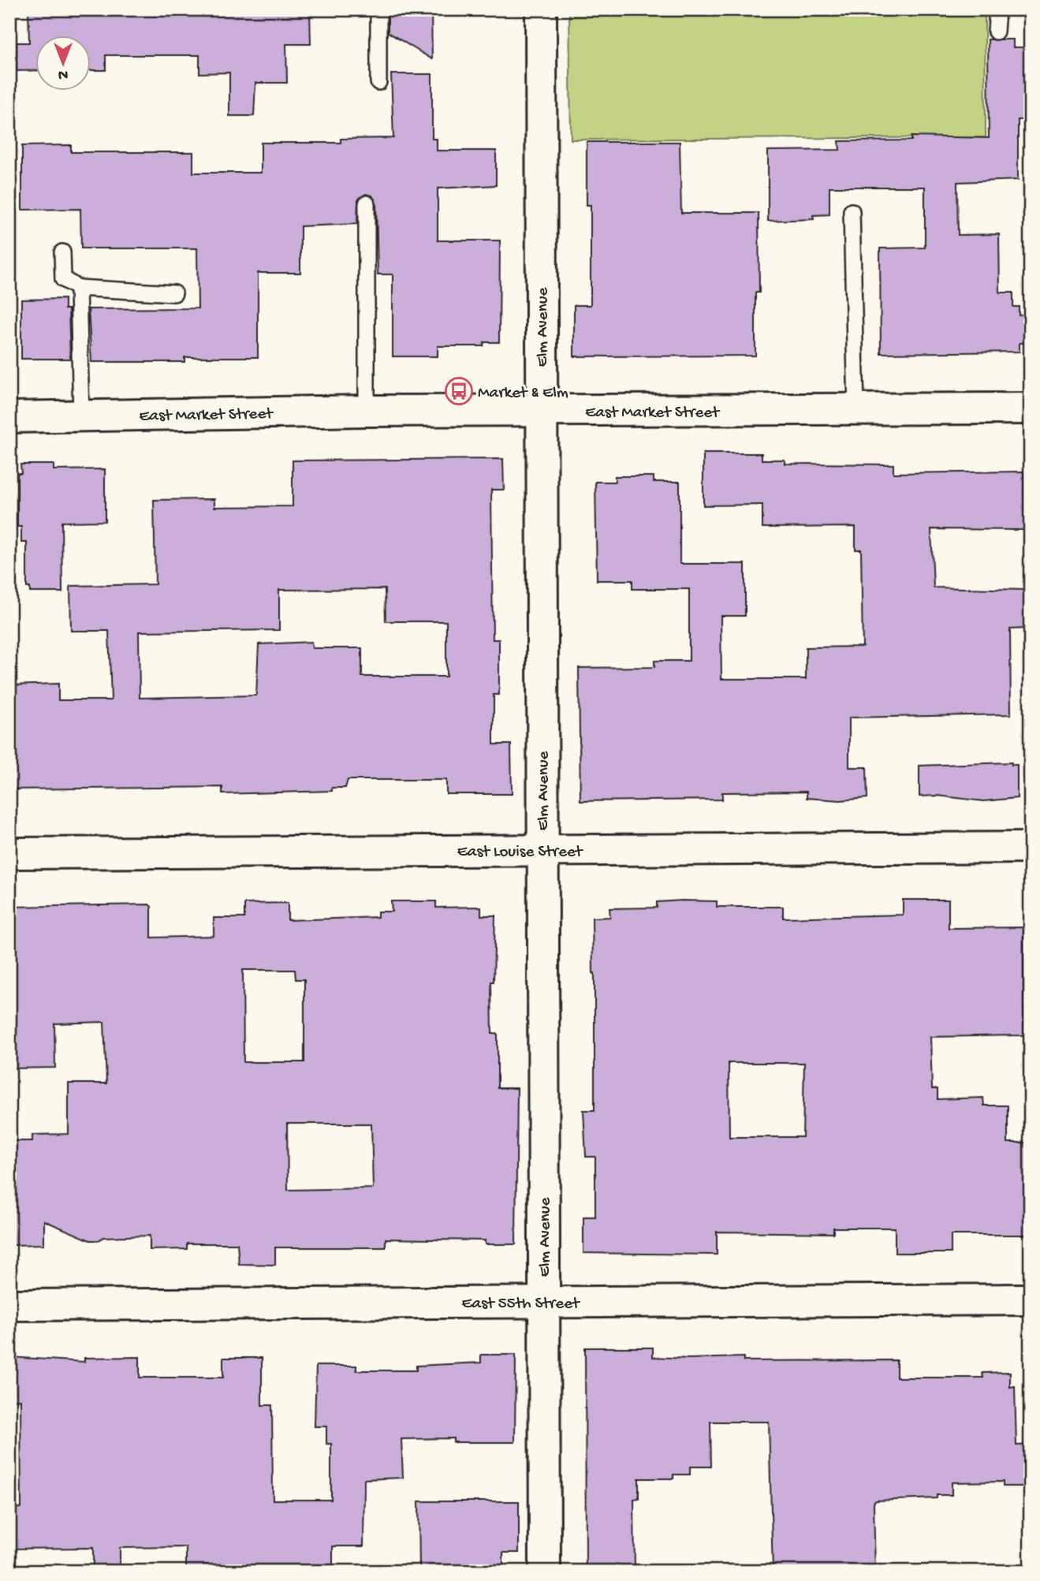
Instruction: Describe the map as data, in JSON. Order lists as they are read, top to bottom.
{
  "streets": {
    "street": [
      "Elm Avenue",
      "East Market Street",
      "East Louise Street",
      "East 55th Street"
    ]
  },
  "crossings": [
    ["Elm Avenue", "East Market Street"],
    ["Elm Avenue", "East Louise Street"],
    ["Elm Avenue", "East 55th Street"]
  ],
  "places": {
    "bus stop": ["Market & Elm"]
  },
  "north": "bottom"
}
